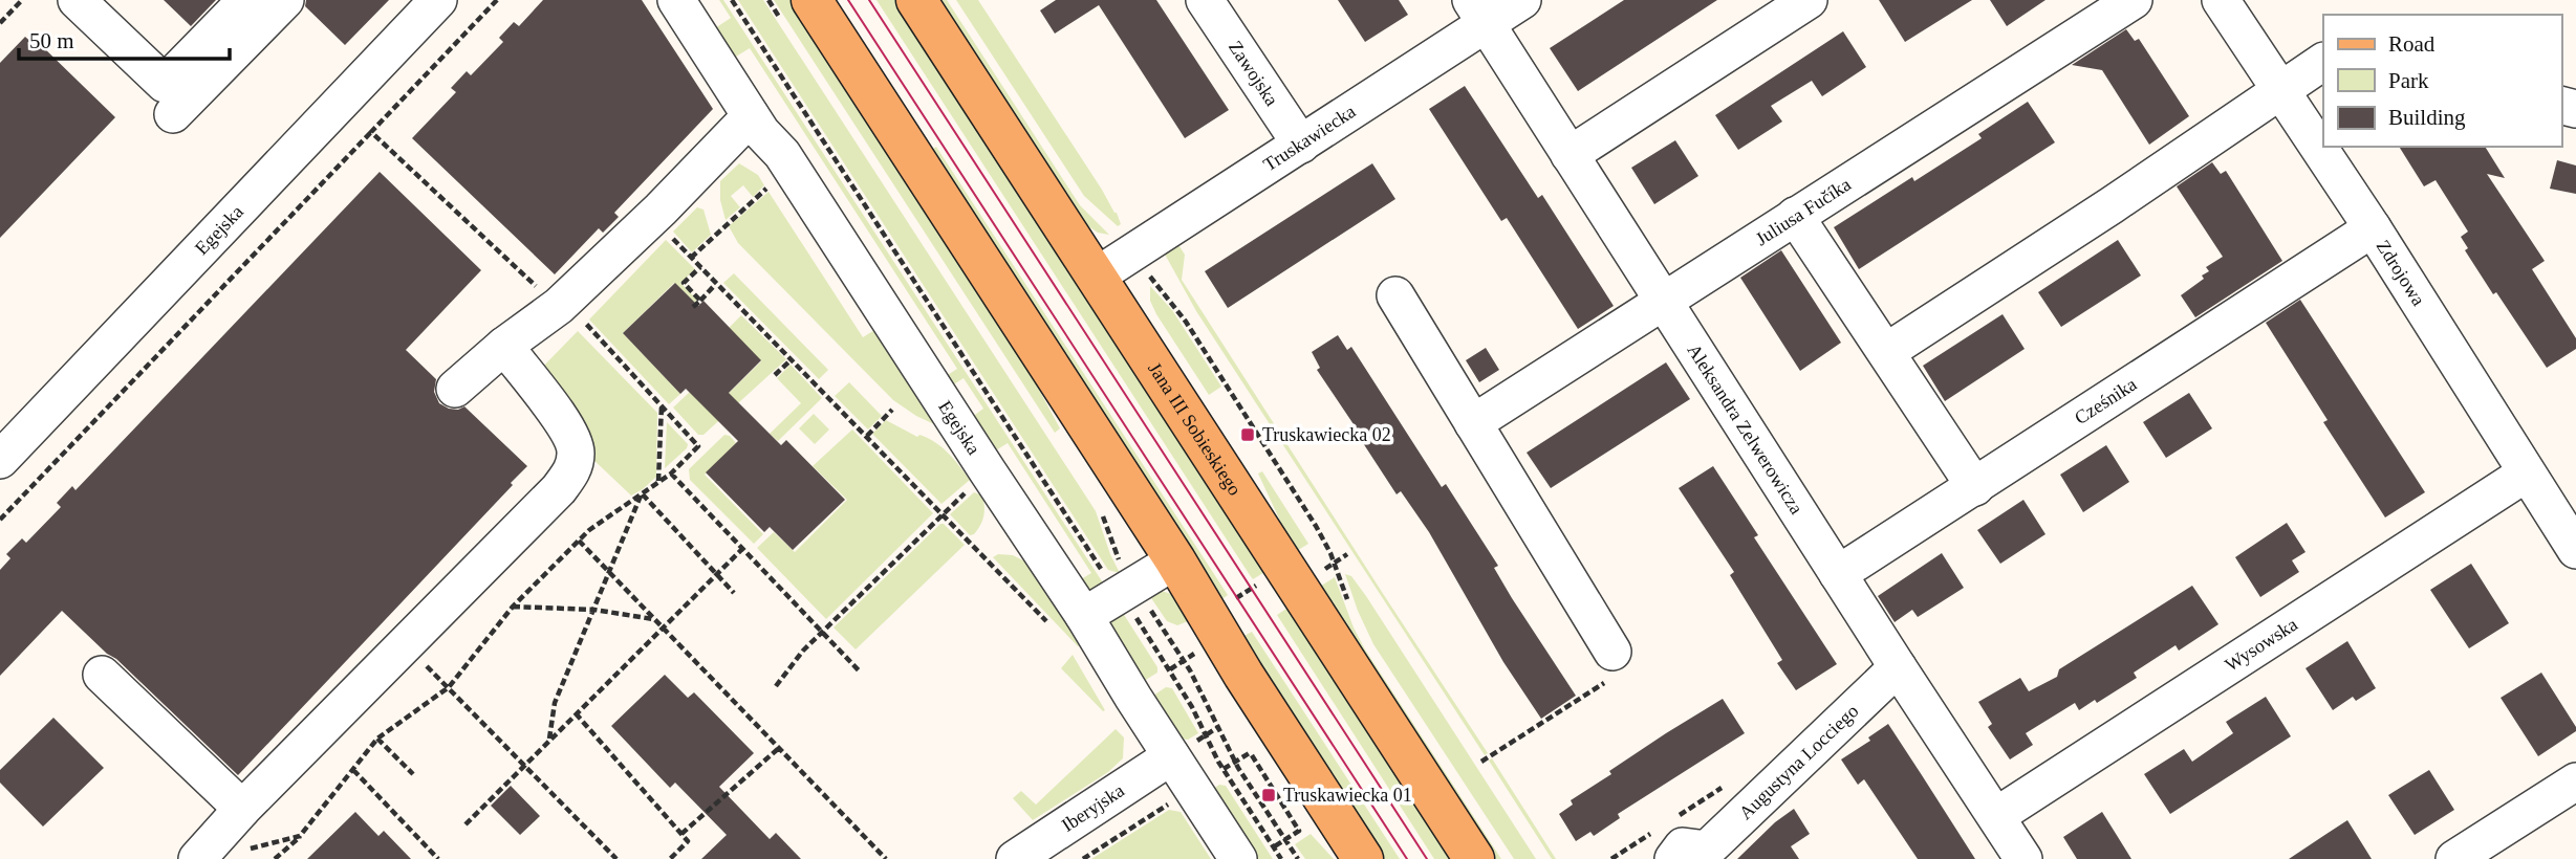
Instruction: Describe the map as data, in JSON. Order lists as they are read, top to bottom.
{
  "streets": {
    "main road": ["Jana III Sobieskiego"],
    "street": [
      "Zawojska",
      "Truskawiecka",
      "Juliusa Fučíka",
      "Egejska",
      "Zdrojowa",
      "Cześnika",
      "Aleksandra Zelwerowicza",
      "Wysowska",
      "Augustyna Locciego",
      "Iberyjska"
    ]
  },
  "crossings": [
    ["Zawojska", "Truskawiecka"],
    ["Truskawiecka", "Aleksandra Zelwerowicza"],
    ["Truskawiecka", "Jana III Sobieskiego"],
    ["Juliusa Fučíka", "Aleksandra Zelwerowicza"],
    ["Egejska", "Iberyjska"],
    ["Zdrojowa", "Cześnika"],
    ["Zdrojowa", "Wysowska"],
    ["Cześnika", "Aleksandra Zelwerowicza"],
    ["Aleksandra Zelwerowicza", "Wysowska"],
    ["Aleksandra Zelwerowicza", "Augustyna Locciego"]
  ],
  "places": {
    "transit": ["Truskawiecka 02", "Truskawiecka 01"]
  },
  "legend": ["Road", "Park", "Building"],
  "scale_bar": "50 m"
}
